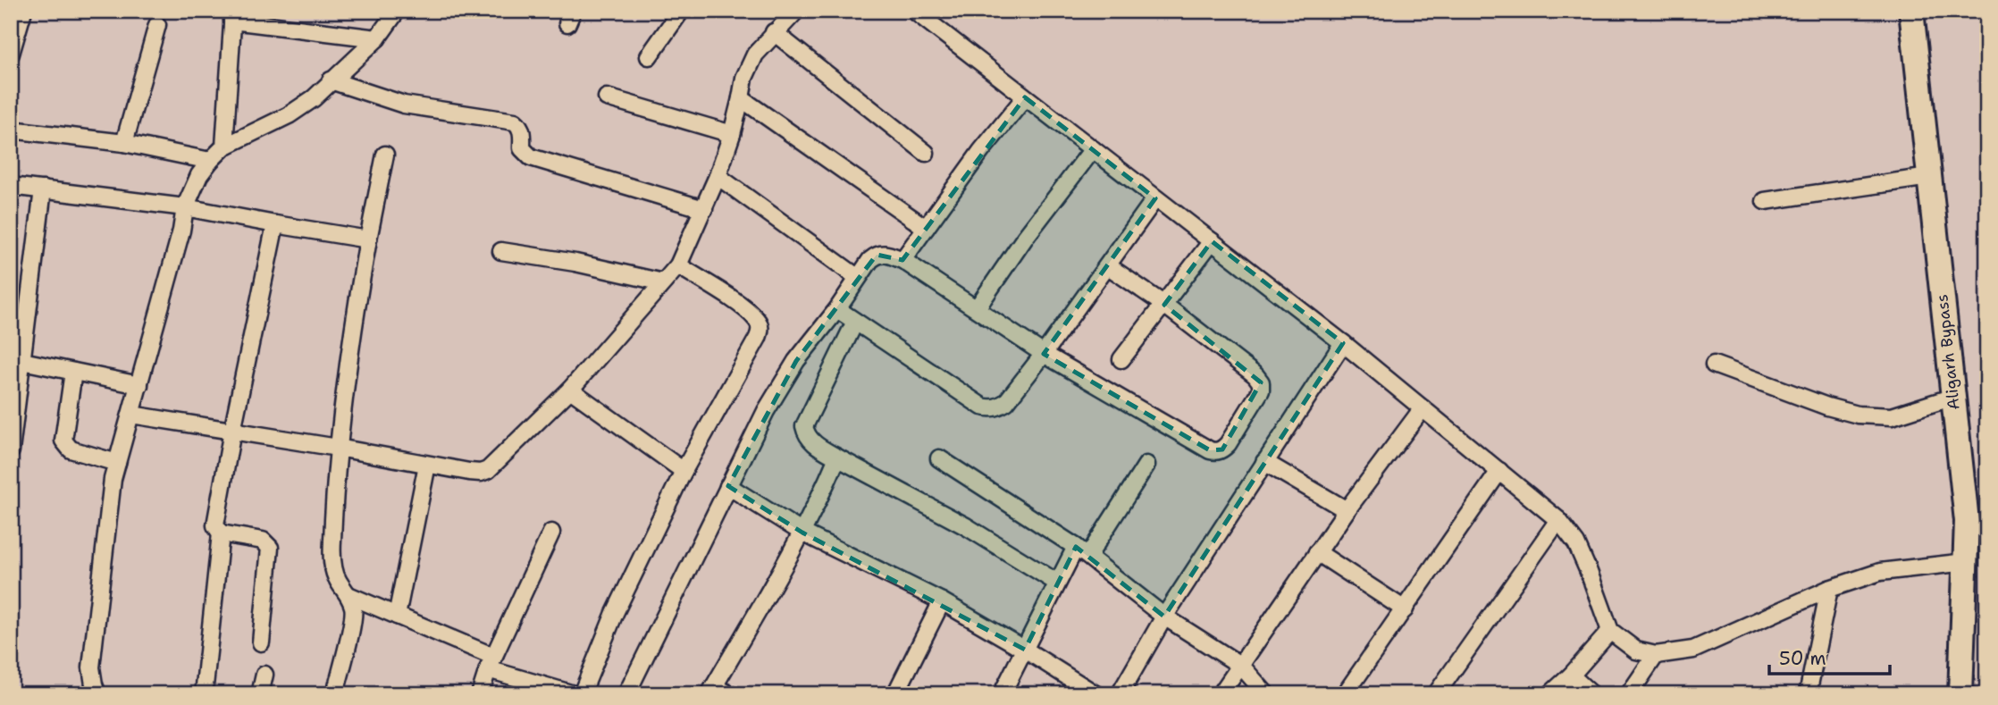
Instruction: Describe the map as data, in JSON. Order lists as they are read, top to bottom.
{
  "streets": {
    "main road": ["Aligarh Bypass"]
  },
  "scale_bar": "50 m"
}
